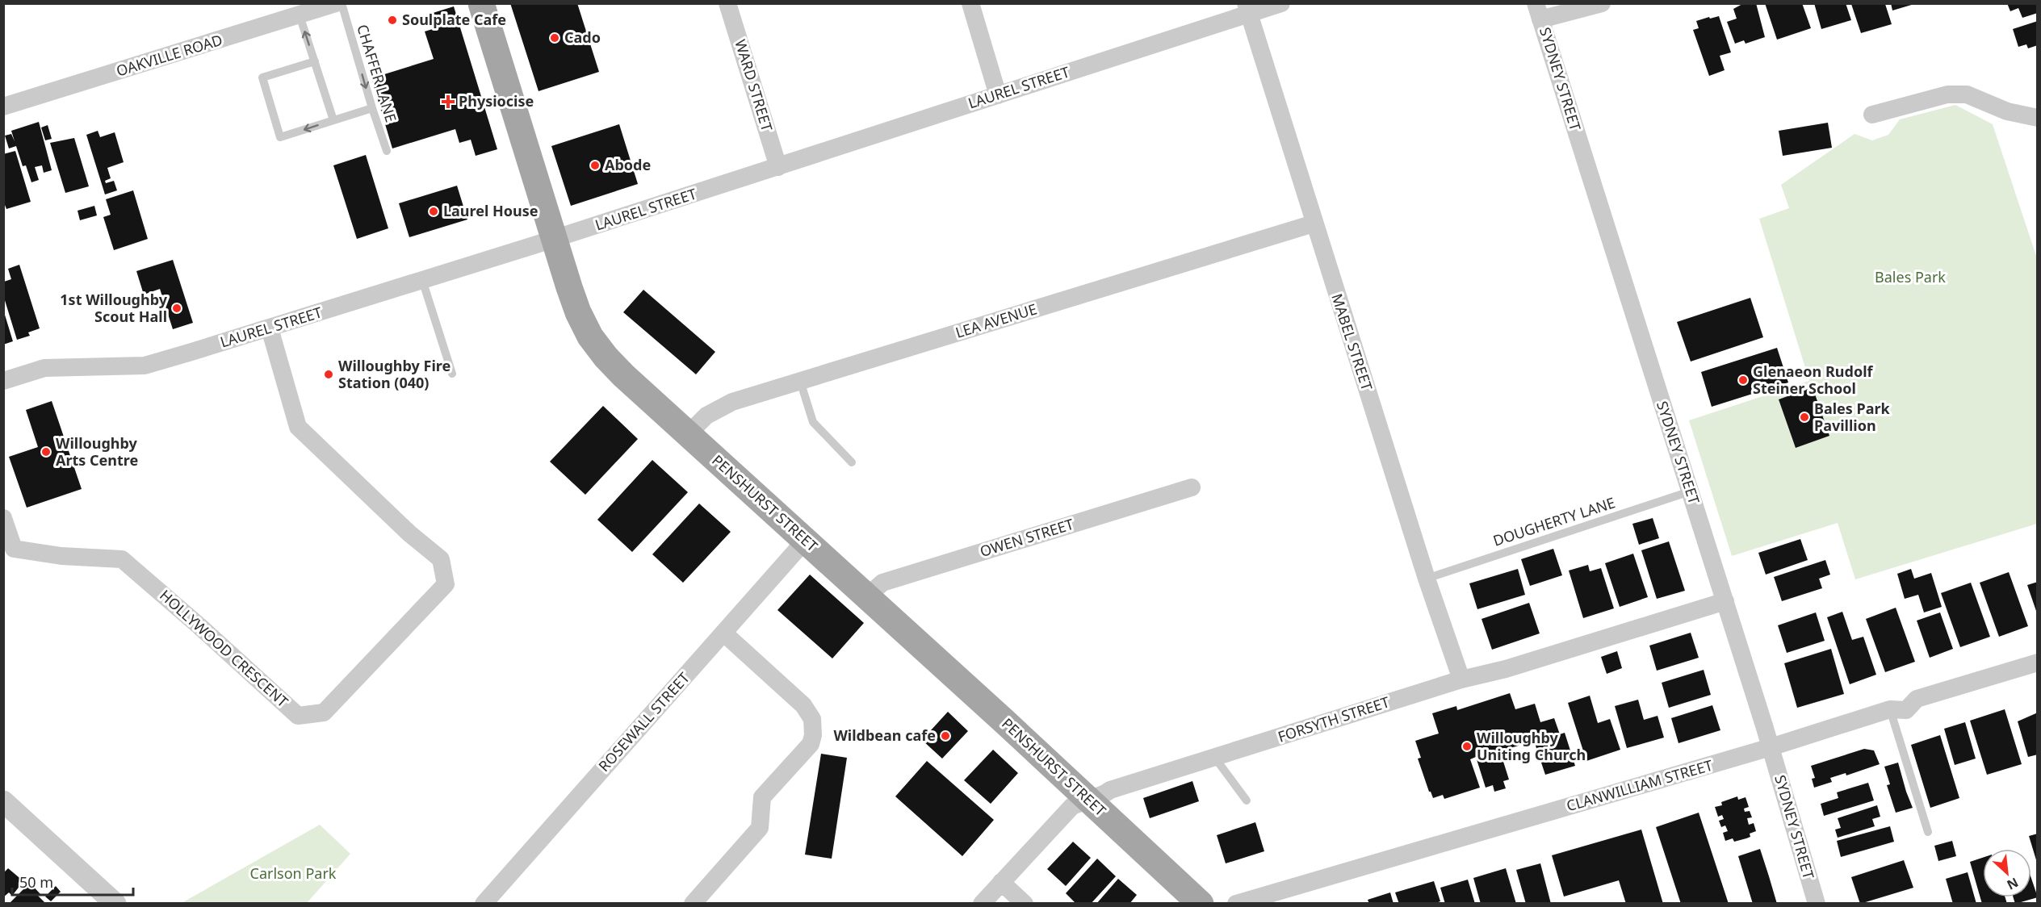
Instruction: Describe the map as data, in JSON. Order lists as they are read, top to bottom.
{
  "streets": {
    "main road": ["PENSHURST STREET"],
    "street": [
      "OAKVILLE ROAD",
      "SYDNEY STREET",
      "WARD STREET",
      "LAUREL STREET",
      "LEA AVENUE",
      "MABEL STREET",
      "OWEN STREET",
      "HOLLYWOOD CRESCENT",
      "FORSYTH STREET",
      "ROSEWALL STREET",
      "CLANWILLIAM STREET"
    ],
    "lane": ["CHAFFER LANE", "DOUGHERTY LANE"]
  },
  "crossings": [
    ["SYDNEY STREET", "DOUGHERTY LANE"],
    ["SYDNEY STREET", "FORSYTH STREET"],
    ["SYDNEY STREET", "CLANWILLIAM STREET"],
    ["WARD STREET", "LAUREL STREET"],
    ["LAUREL STREET", "MABEL STREET"],
    ["LAUREL STREET", "PENSHURST STREET"],
    ["LAUREL STREET", "HOLLYWOOD CRESCENT"],
    ["LEA AVENUE", "MABEL STREET"],
    ["LEA AVENUE", "PENSHURST STREET"],
    ["MABEL STREET", "DOUGHERTY LANE"],
    ["MABEL STREET", "FORSYTH STREET"],
    ["PENSHURST STREET", "OWEN STREET"],
    ["PENSHURST STREET", "FORSYTH STREET"],
    ["PENSHURST STREET", "ROSEWALL STREET"]
  ],
  "parks": ["Bales Park", "Carlson Park"],
  "places": {
    "other": [
      "Soulplate Cafe",
      "Cado",
      "Abode",
      "Laurel House",
      "1st Willoughby Scout Hall",
      "Willoughby Fire Station (040)",
      "Glenaeon Rudolf Steiner School",
      "Bales Park Pavillion",
      "Willoughby Arts Centre",
      "Wildbean cafe",
      "Willoughby Uniting Church"
    ],
    "health": ["Physiocise"]
  },
  "scale_bar": "50 m",
  "north": "bottom right"
}
